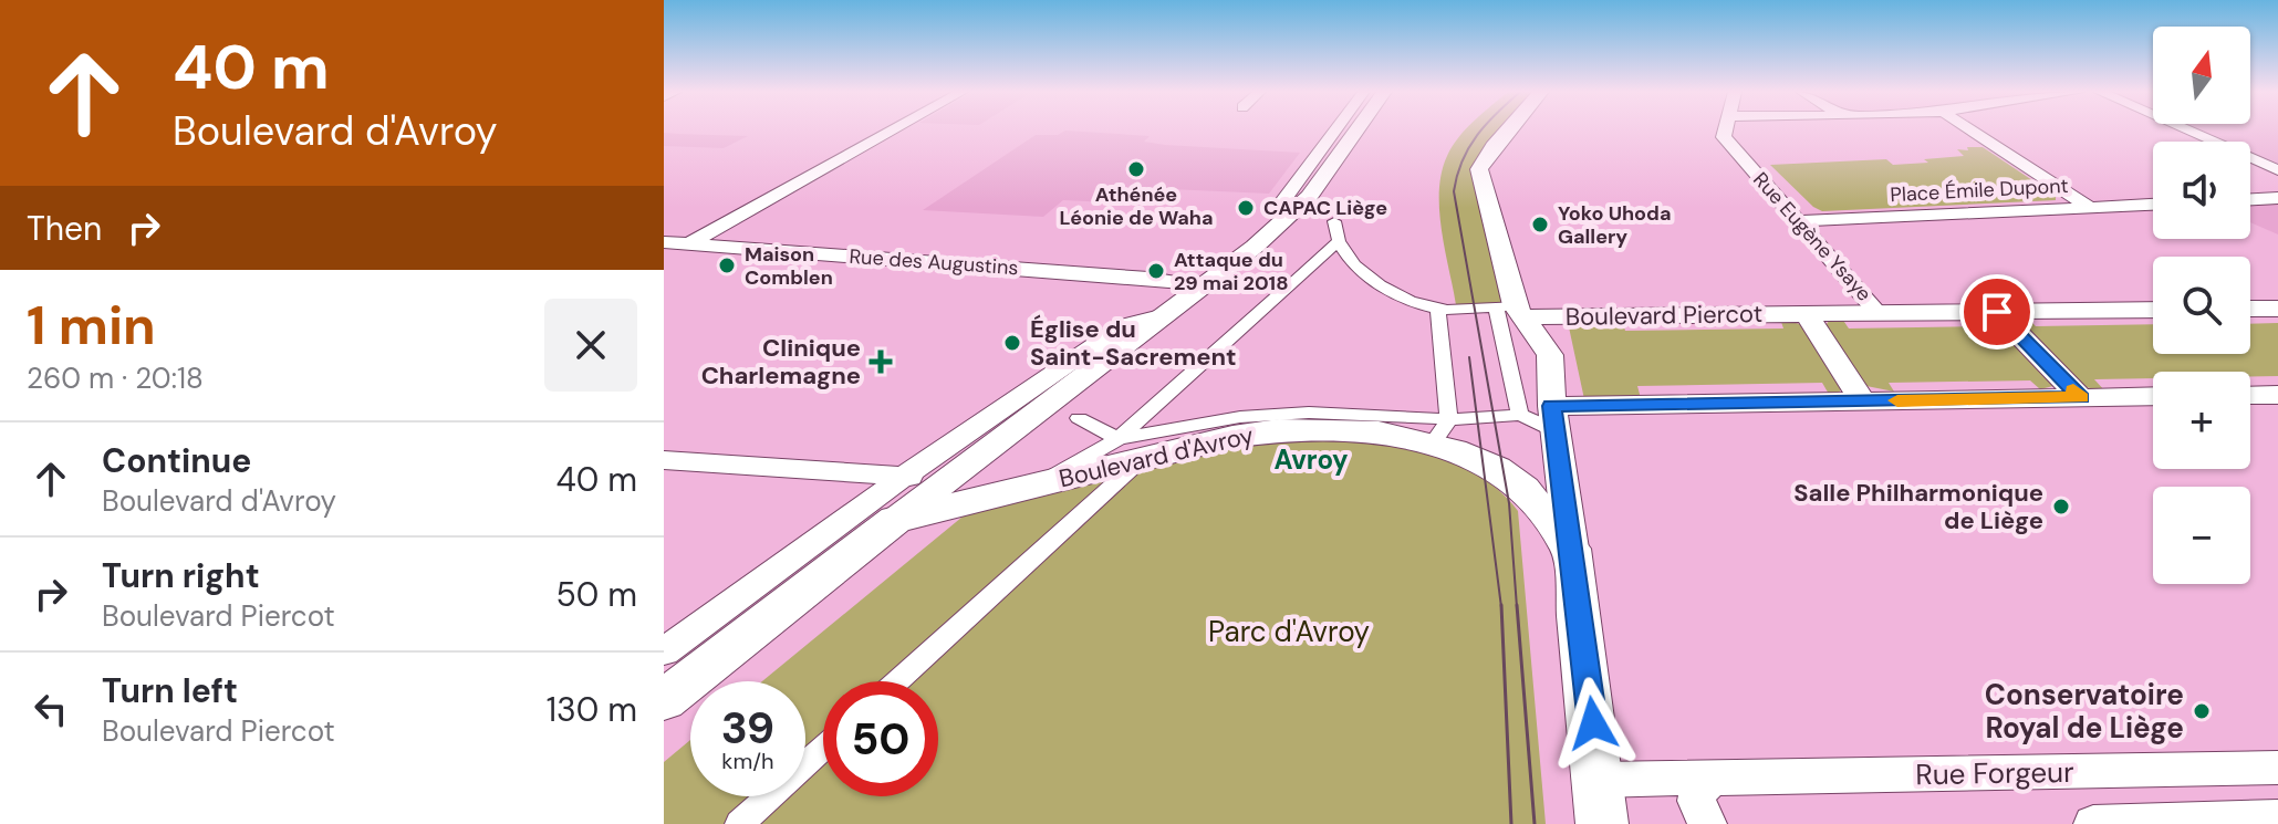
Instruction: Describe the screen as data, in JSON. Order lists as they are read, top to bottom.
{
  "streets": {
    "main road": ["Boulevard d'Avroy"],
    "street": [
      "Place Émile Dupont",
      "Rue Eugène Ysaye",
      "Rue des Augustins",
      "Boulevard Piercot",
      "Rue Forgeur"
    ]
  },
  "crossings": [
    ["Place Émile Dupont", "Rue Eugène Ysaye"],
    ["Rue Eugène Ysaye", "Boulevard Piercot"],
    ["Rue des Augustins", "Boulevard d'Avroy"]
  ],
  "districts": ["Avroy"],
  "parks": ["Parc d'Avroy"],
  "places": {
    "other": [
      "Athénée Léonie de Waha",
      "CAPAC Liège",
      "Yoko Uhoda Gallery",
      "Maison Comblen",
      "Attaque du 29 mai 2018",
      "Église du Saint-Sacrement",
      "Salle Philharmonique de Liège",
      "Conservatoire Royal de Liège"
    ],
    "health": ["Clinique Charlemagne"]
  },
  "north": "top",
  "page": {
    "turn": ["40 m", "Boulevard d'Avroy"],
    "map_buttons": ["+", "−"],
    "then": "Then",
    "heading": ["1 min", "260 m · 20:18"],
    "list": [
      {
        "name": "Continue",
        "note": "Boulevard d'Avroy",
        "value": "40 m"
      },
      {
        "name": "Turn right",
        "note": "Boulevard Piercot",
        "value": "50 m"
      },
      {
        "name": "Turn left",
        "note": "Boulevard Piercot",
        "value": "130 m"
      }
    ],
    "speed": "39 km/h",
    "limit": "50"
  }
}
